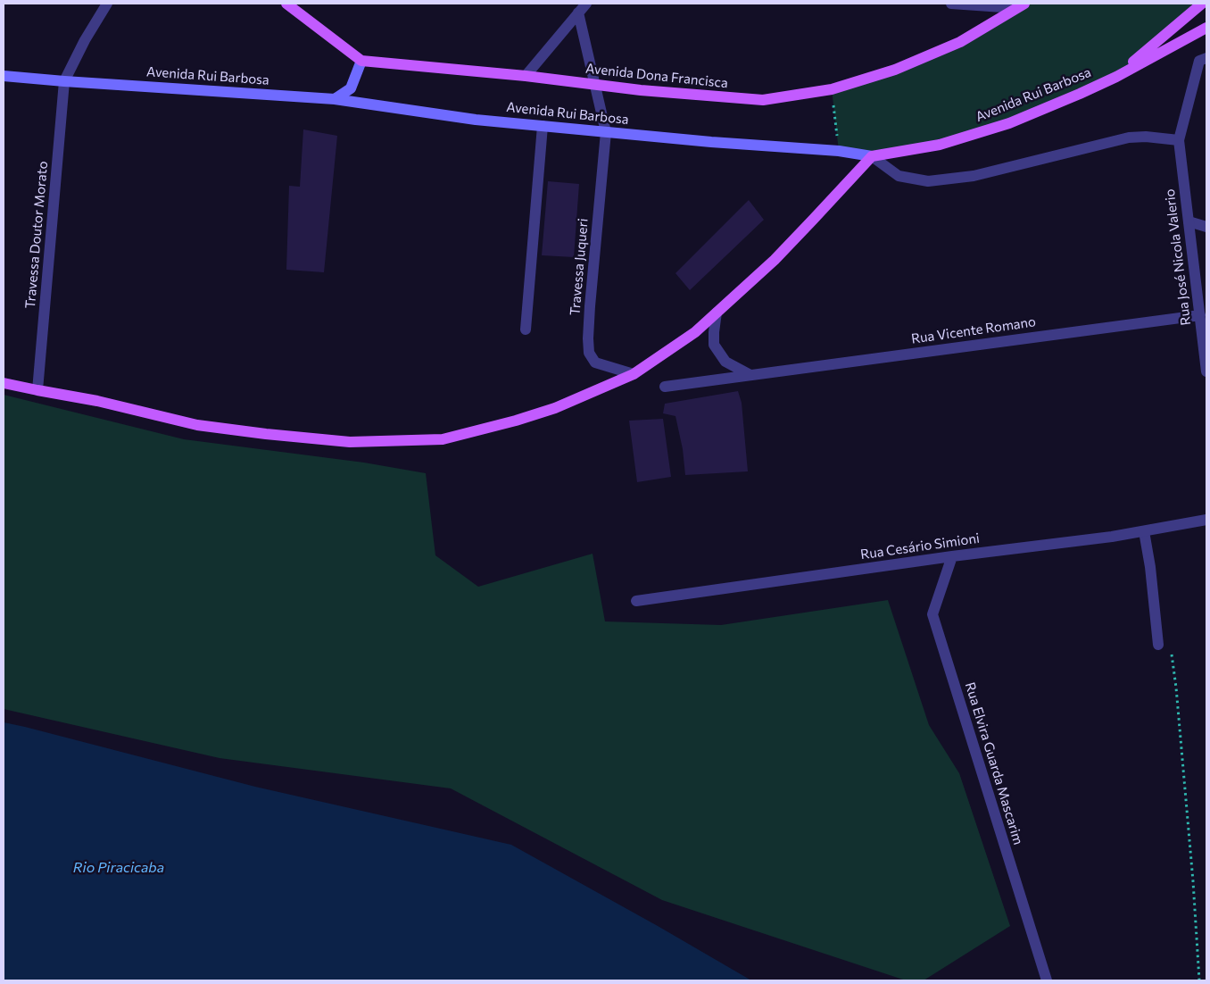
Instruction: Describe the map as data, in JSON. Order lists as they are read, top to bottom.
{
  "streets": {
    "main road": ["Avenida Rui Barbosa", "Avenida Dona Francisca"],
    "street": [
      "Travessa Doutor Morato",
      "Rua José Nicola Valerio",
      "Travessa Juqueri",
      "Rua Vicente Romano",
      "Rua Cesário Simioni",
      "Rua Elvira Guarda Mascarim"
    ]
  },
  "crossings": [
    ["Avenida Rui Barbosa", "Travessa Doutor Morato"],
    ["Avenida Rui Barbosa", "Travessa Juqueri"],
    ["Avenida Dona Francisca", "Travessa Juqueri"],
    ["Rua José Nicola Valerio", "Rua Vicente Romano"],
    ["Rua Cesário Simioni", "Rua Elvira Guarda Mascarim"]
  ],
  "water": ["Rio Piracicaba"]
}
